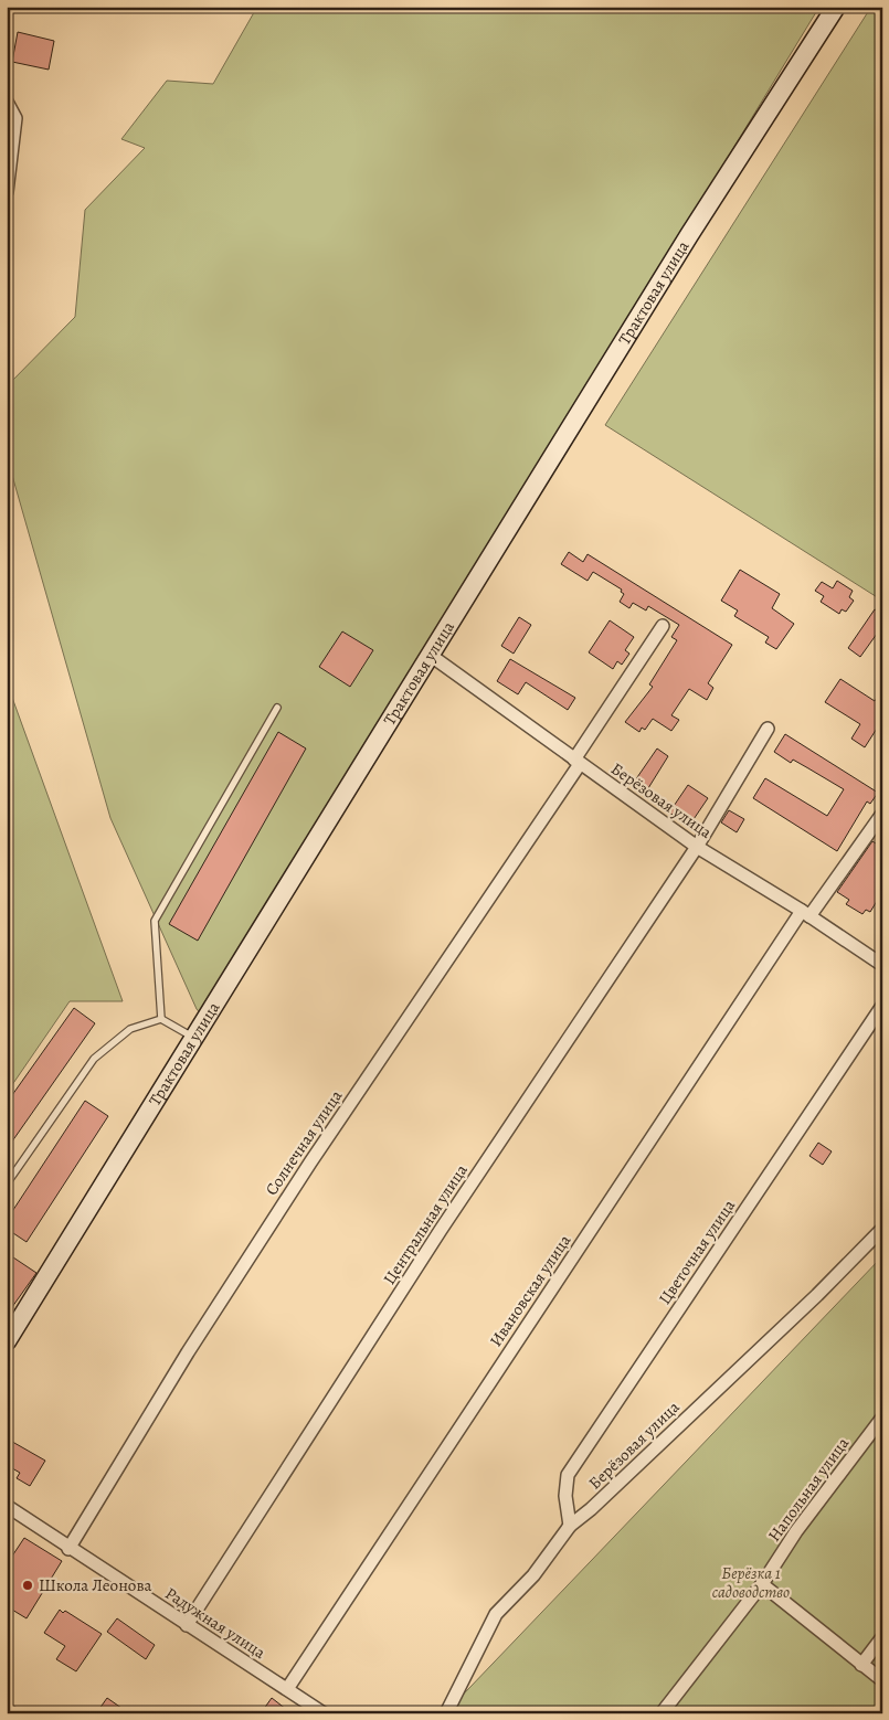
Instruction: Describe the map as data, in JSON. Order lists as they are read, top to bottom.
{
  "streets": {
    "street": [
      "Трактовая улица",
      "Берёзовая улица",
      "Солнечная улица",
      "Центральная улица",
      "Цветочная улица",
      "Ивановская улица",
      "Напольная улица",
      "Радужная улица"
    ]
  },
  "crossings": [
    ["Трактовая улица", "Берёзовая улица"],
    ["Берёзовая улица", "Солнечная улица"],
    ["Берёзовая улица", "Центральная улица"],
    ["Берёзовая улица", "Цветочная улица"],
    ["Берёзовая улица", "Ивановская улица"],
    ["Солнечная улица", "Радужная улица"],
    ["Центральная улица", "Радужная улица"],
    ["Ивановская улица", "Радужная улица"]
  ],
  "parks": ["Берёзка 1 садоводство"],
  "places": ["Школа Леонова"]
}
